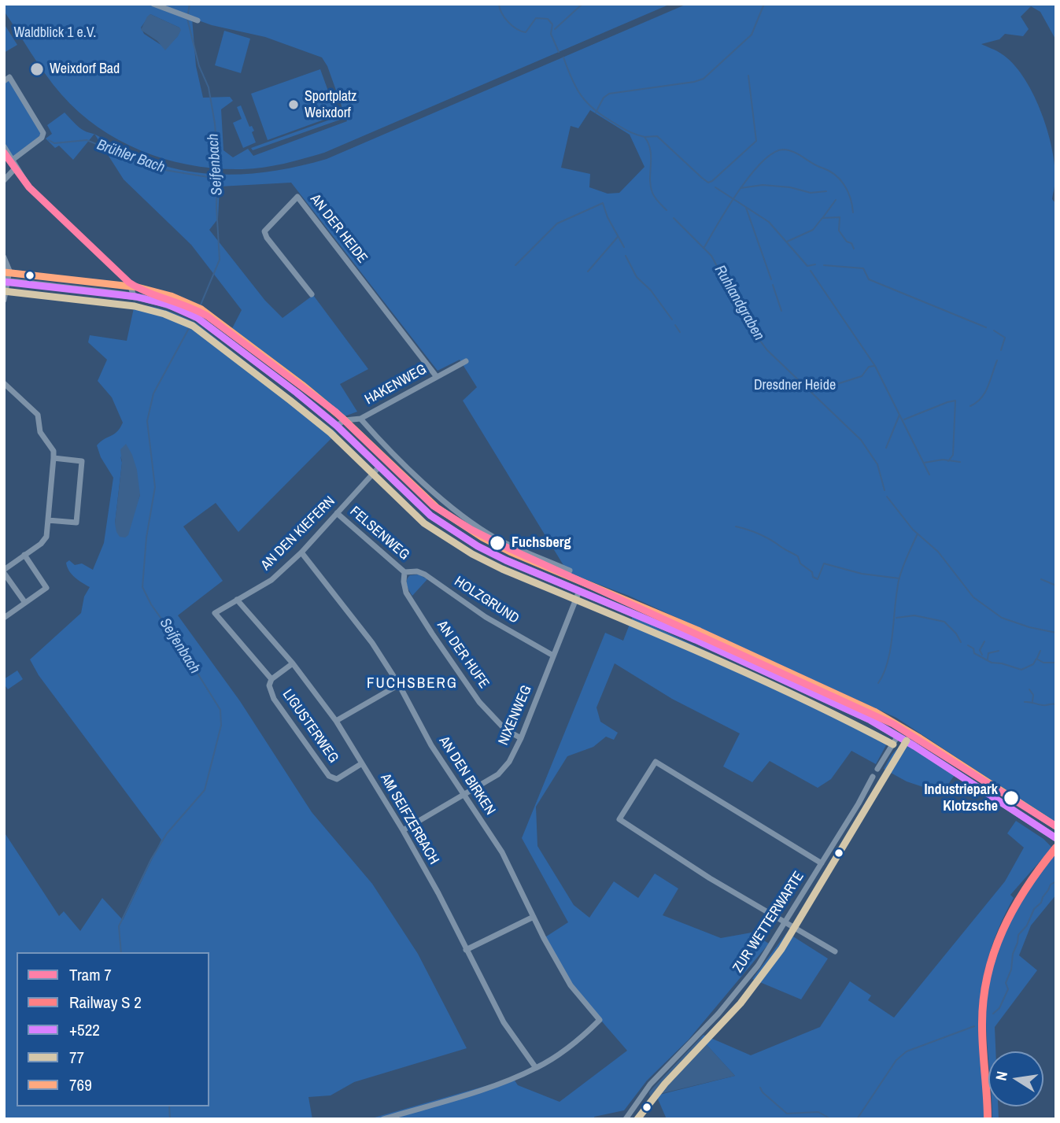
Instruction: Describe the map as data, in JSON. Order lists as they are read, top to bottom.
{
  "streets": {
    "street": [
      "AN DER HEIDE",
      "HAKENWEG",
      "AN DEN KIEFERN",
      "FELSENWEG",
      "HOLZGRUND",
      "AN DER HUFE",
      "NIXENWEG",
      "LIGUSTERWEG",
      "AN DEN BIRKEN",
      "AM SEIFZERBACH",
      "ZUR WETTERWARTE"
    ]
  },
  "crossings": [
    ["AN DER HEIDE", "HAKENWEG"],
    ["AN DEN KIEFERN", "FELSENWEG"],
    ["AN DEN KIEFERN", "LIGUSTERWEG"],
    ["AN DEN KIEFERN", "AN DEN BIRKEN"],
    ["AN DEN KIEFERN", "AM SEIFZERBACH"],
    ["FELSENWEG", "HOLZGRUND"],
    ["FELSENWEG", "AN DER HUFE"],
    ["HOLZGRUND", "AN DER HUFE"],
    ["HOLZGRUND", "NIXENWEG"],
    ["AN DER HUFE", "NIXENWEG"],
    ["NIXENWEG", "AN DEN BIRKEN"],
    ["NIXENWEG", "AM SEIFZERBACH"],
    ["LIGUSTERWEG", "AM SEIFZERBACH"],
    ["AN DEN BIRKEN", "AM SEIFZERBACH"]
  ],
  "districts": ["FUCHSBERG"],
  "water": ["Brühler Bach", "Seifenbach", "Ruhlandgraben"],
  "parks": ["Waldblick 1 e.V.", "Dresdner Heide"],
  "places": [
    "Weixdorf Bad",
    "Sportplatz Weixdorf",
    "Fuchsberg",
    "Industriepark Klotzsche"
  ],
  "lines": [
    "tram line 7",
    "transit line 769",
    "transit line +522",
    "transit line 77"
  ],
  "legend": [
    "Tram 7",
    "Railway S 2",
    "+522",
    "77",
    "769"
  ],
  "north": "left"
}
